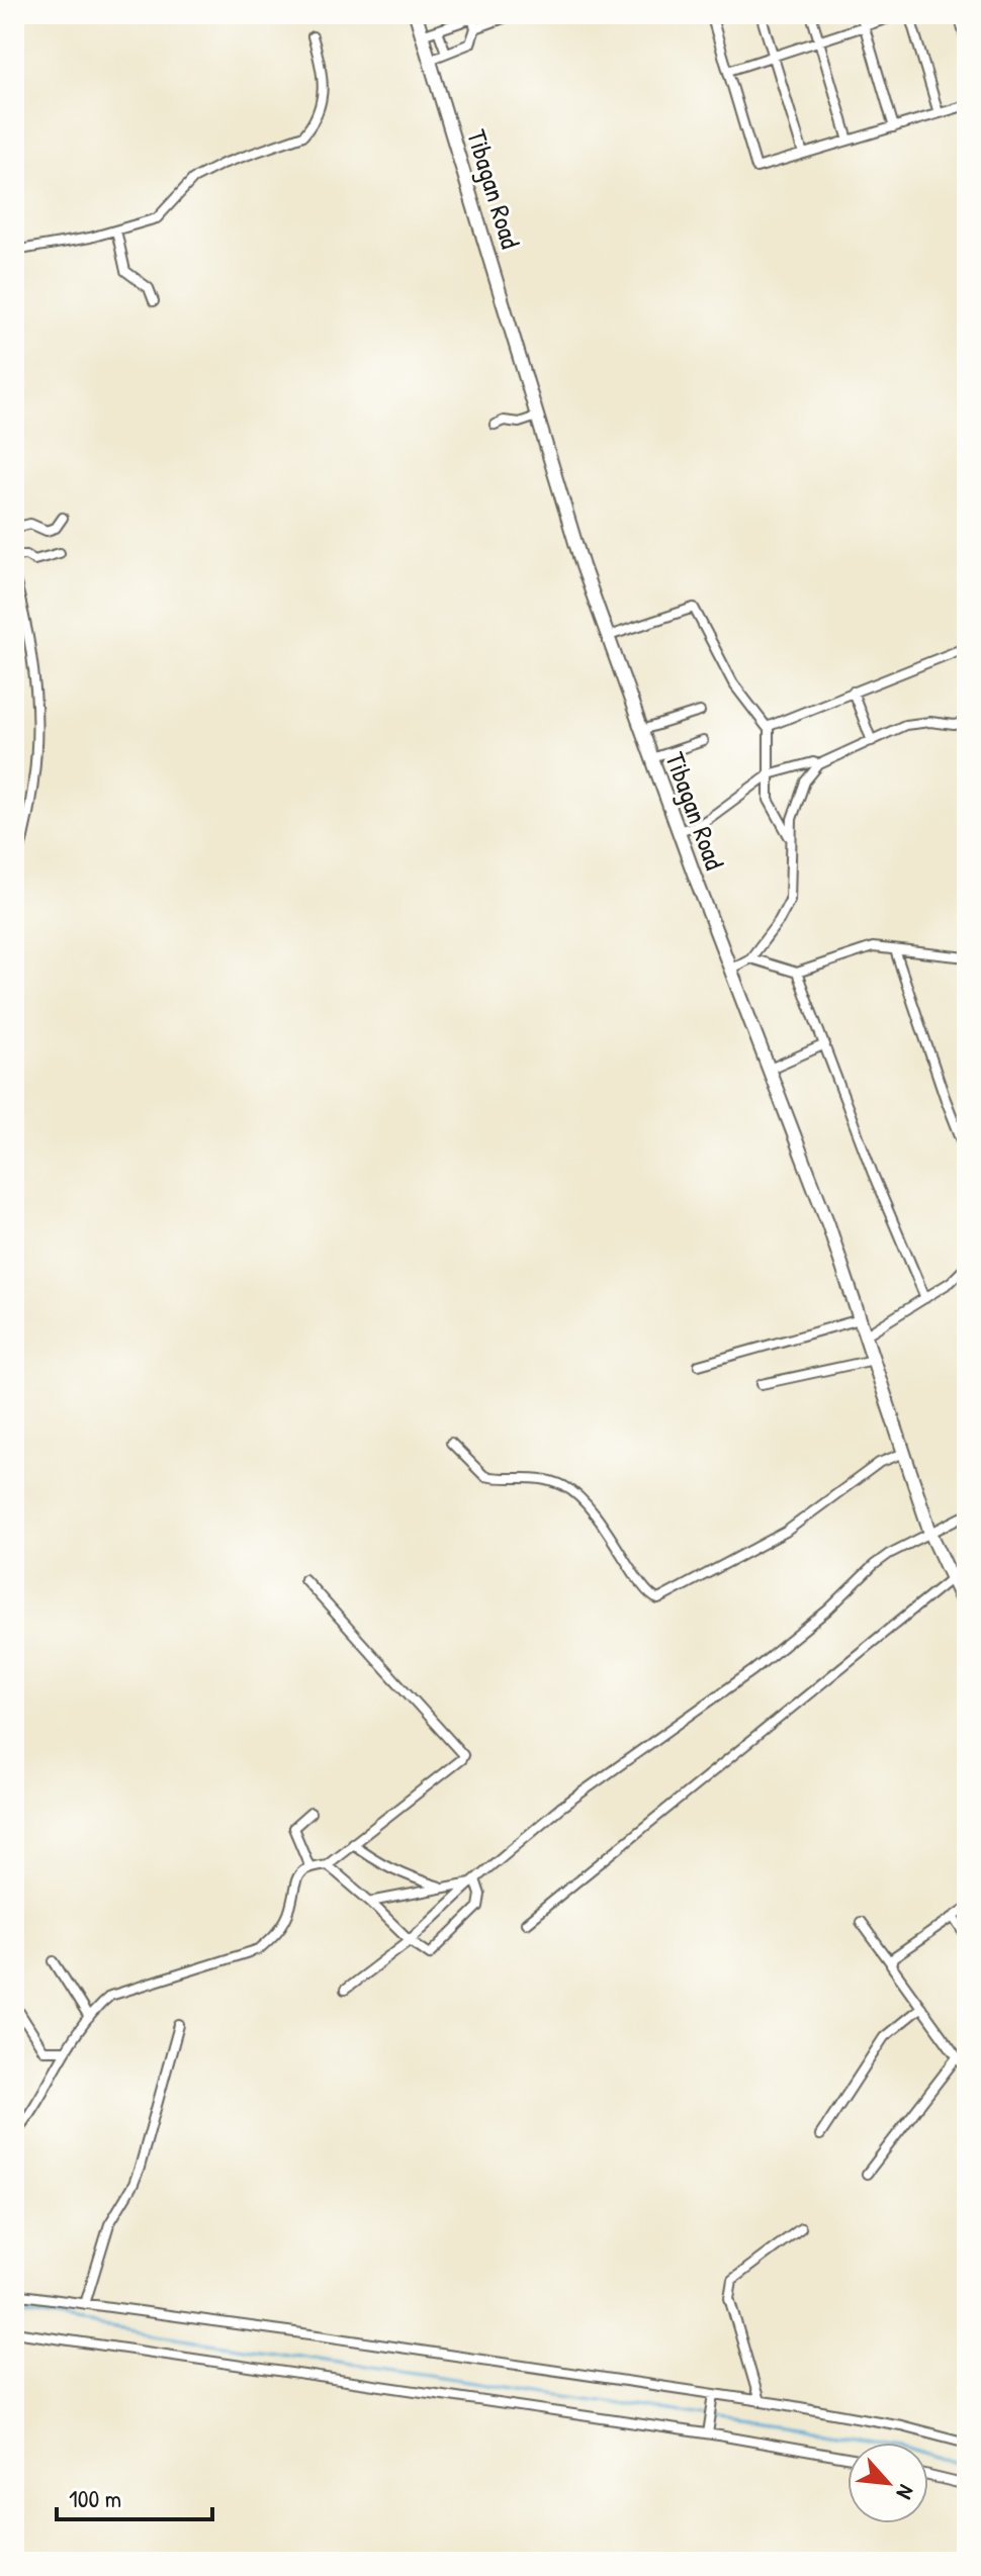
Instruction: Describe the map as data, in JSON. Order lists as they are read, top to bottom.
{
  "streets": {
    "main road": ["Tibagan Road"]
  },
  "scale_bar": "100 m",
  "north": "bottom right"
}
